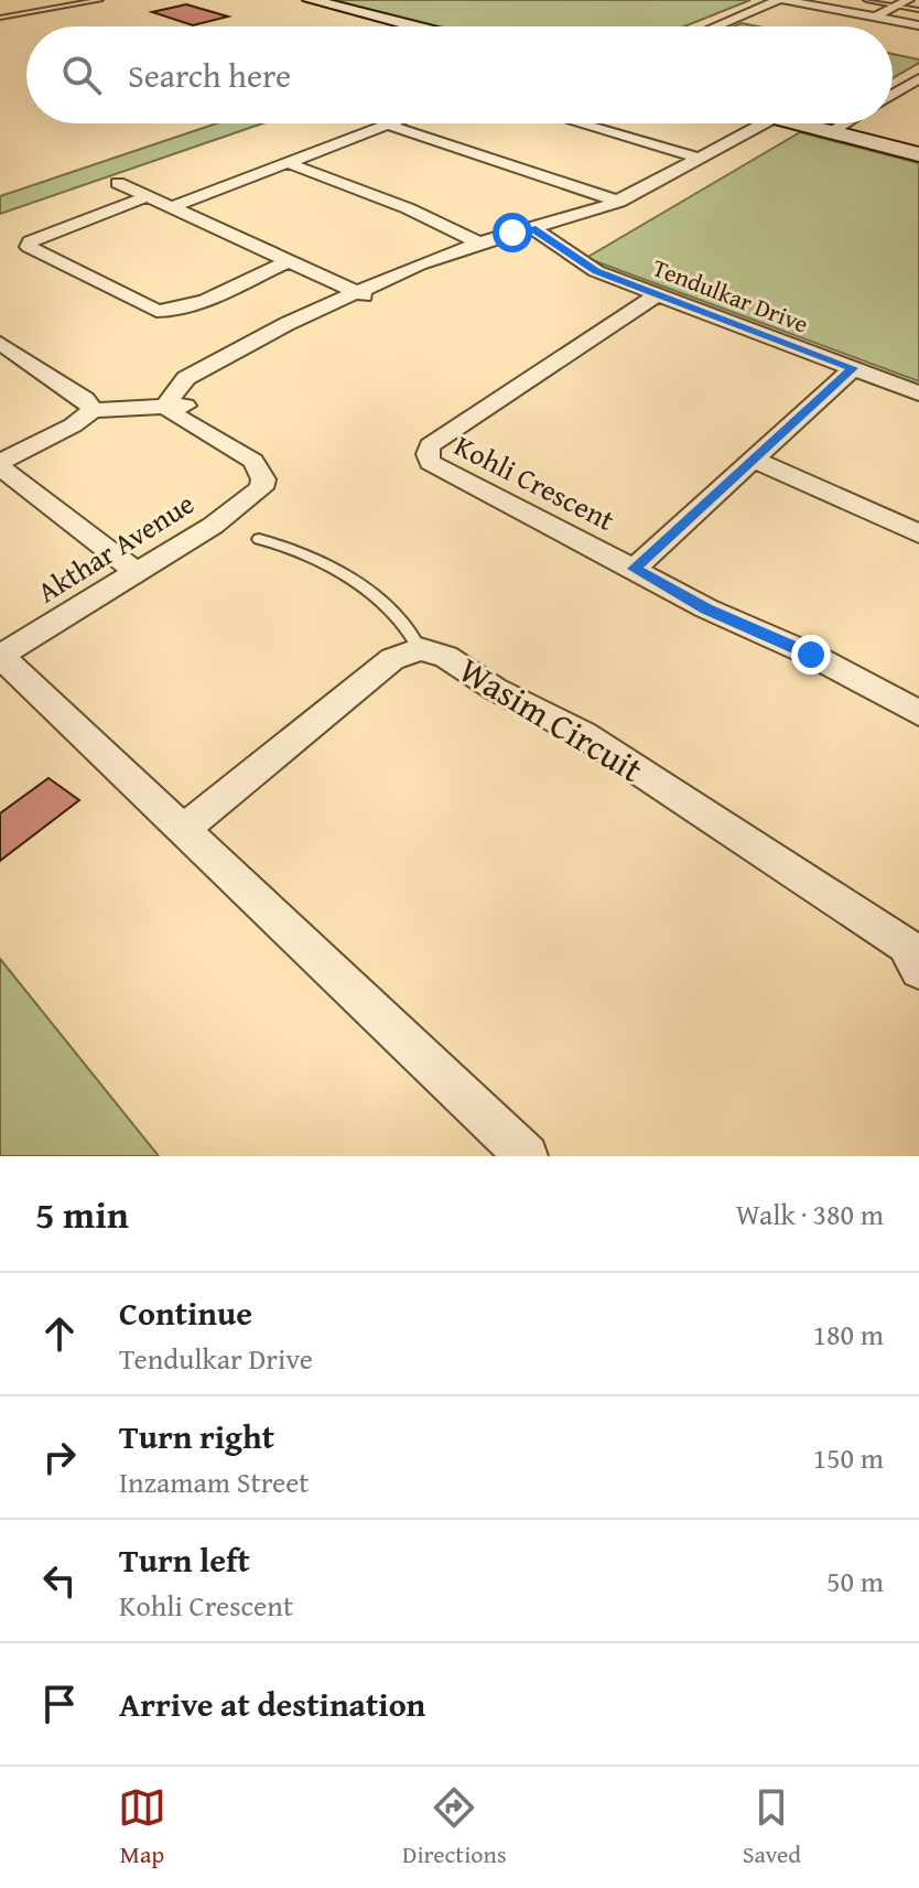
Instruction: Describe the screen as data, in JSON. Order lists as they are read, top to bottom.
{
  "streets": {
    "street": [
      "Tendulkar Drive",
      "Kohli Crescent",
      "Akthar Avenue",
      "Wasim Circuit"
    ]
  },
  "crossings": [
    ["Tendulkar Drive", "Kohli Crescent"]
  ],
  "page": {
    "search": "Search here",
    "heading": ["5 min", "Walk · 380 m"],
    "list": [
      ["Continue", "Tendulkar Drive", "180 m"],
      ["Turn right", "Inzamam Street", "150 m"],
      ["Turn left", "Kohli Crescent", "50 m"],
      "Arrive at destination"
    ],
    "nav": ["Map", "Directions", "Saved"]
  }
}
